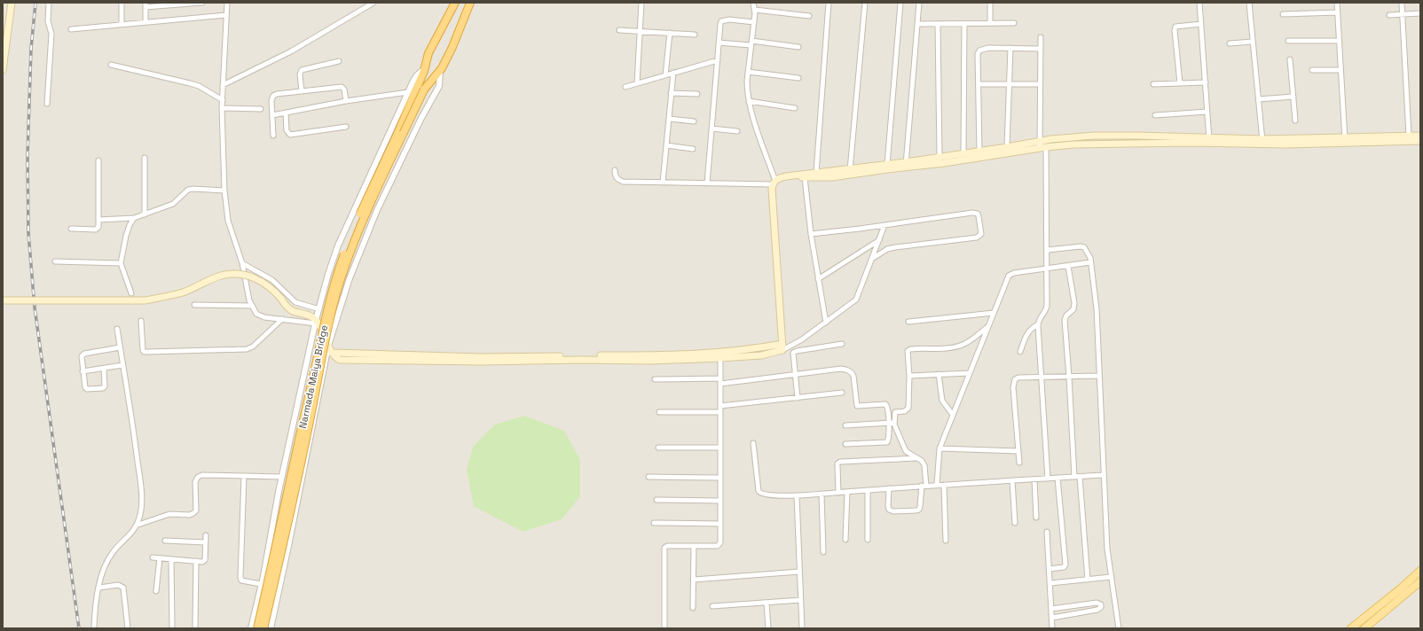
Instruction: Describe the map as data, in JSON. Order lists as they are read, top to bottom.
{
  "streets": {
    "highway": ["Narmada Maiya Bridge"]
  }
}
